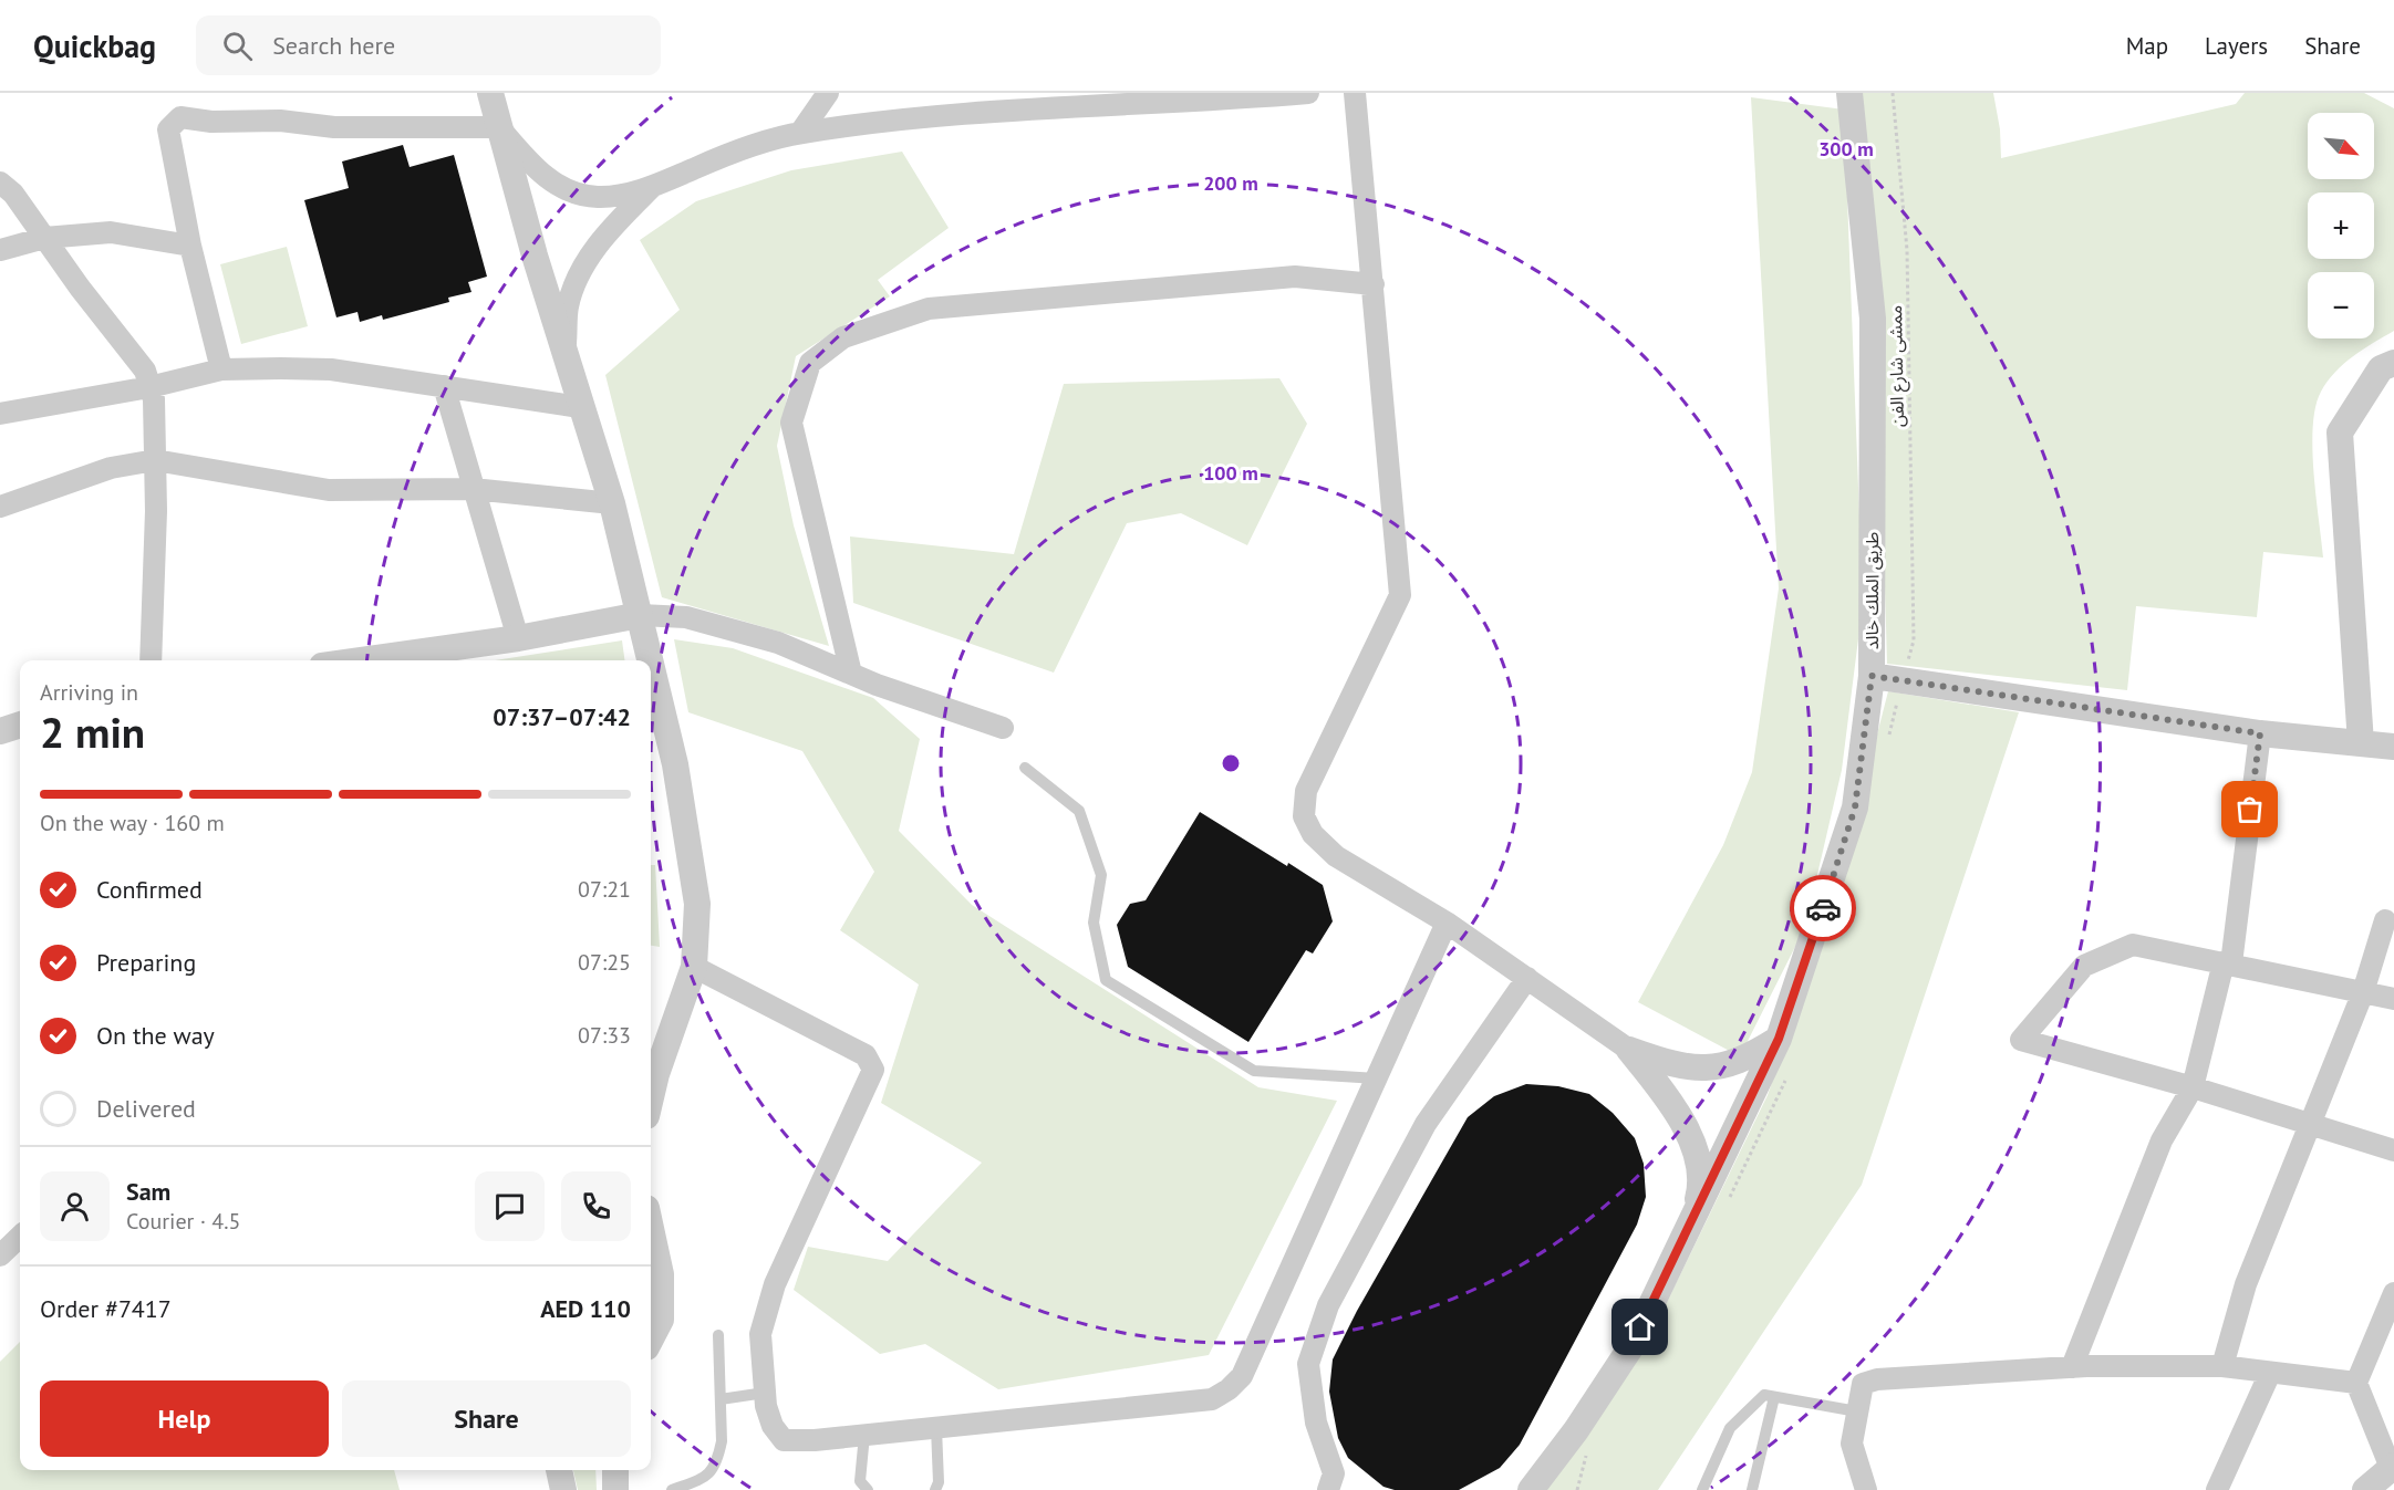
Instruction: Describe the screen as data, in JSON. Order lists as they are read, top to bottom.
{
  "streets": {
    "street": ["طريق الملك خالد"],
    "path": ["ممشى شارع الفن"]
  },
  "north": "bottom right",
  "page": {
    "header": "Quickbag",
    "search": "Search here",
    "nav": ["Map", "Layers", "Share"],
    "map_buttons": ["+", "−"],
    "heading": ["2 min", "Arriving in", "07:37–07:42"],
    "panel": [
      "Sam",
      "Courier · 4.5",
      "Order #7417",
      "AED 110"
    ],
    "bar": "On the way · 160 m",
    "list": [
      ["Confirmed", "07:21"],
      ["Preparing", "07:25"],
      ["On the way", "07:33"],
      "Delivered"
    ],
    "buttons": ["Help", "Share"]
  },
  "rings": ["300 m", "200 m", "100 m"]
}
